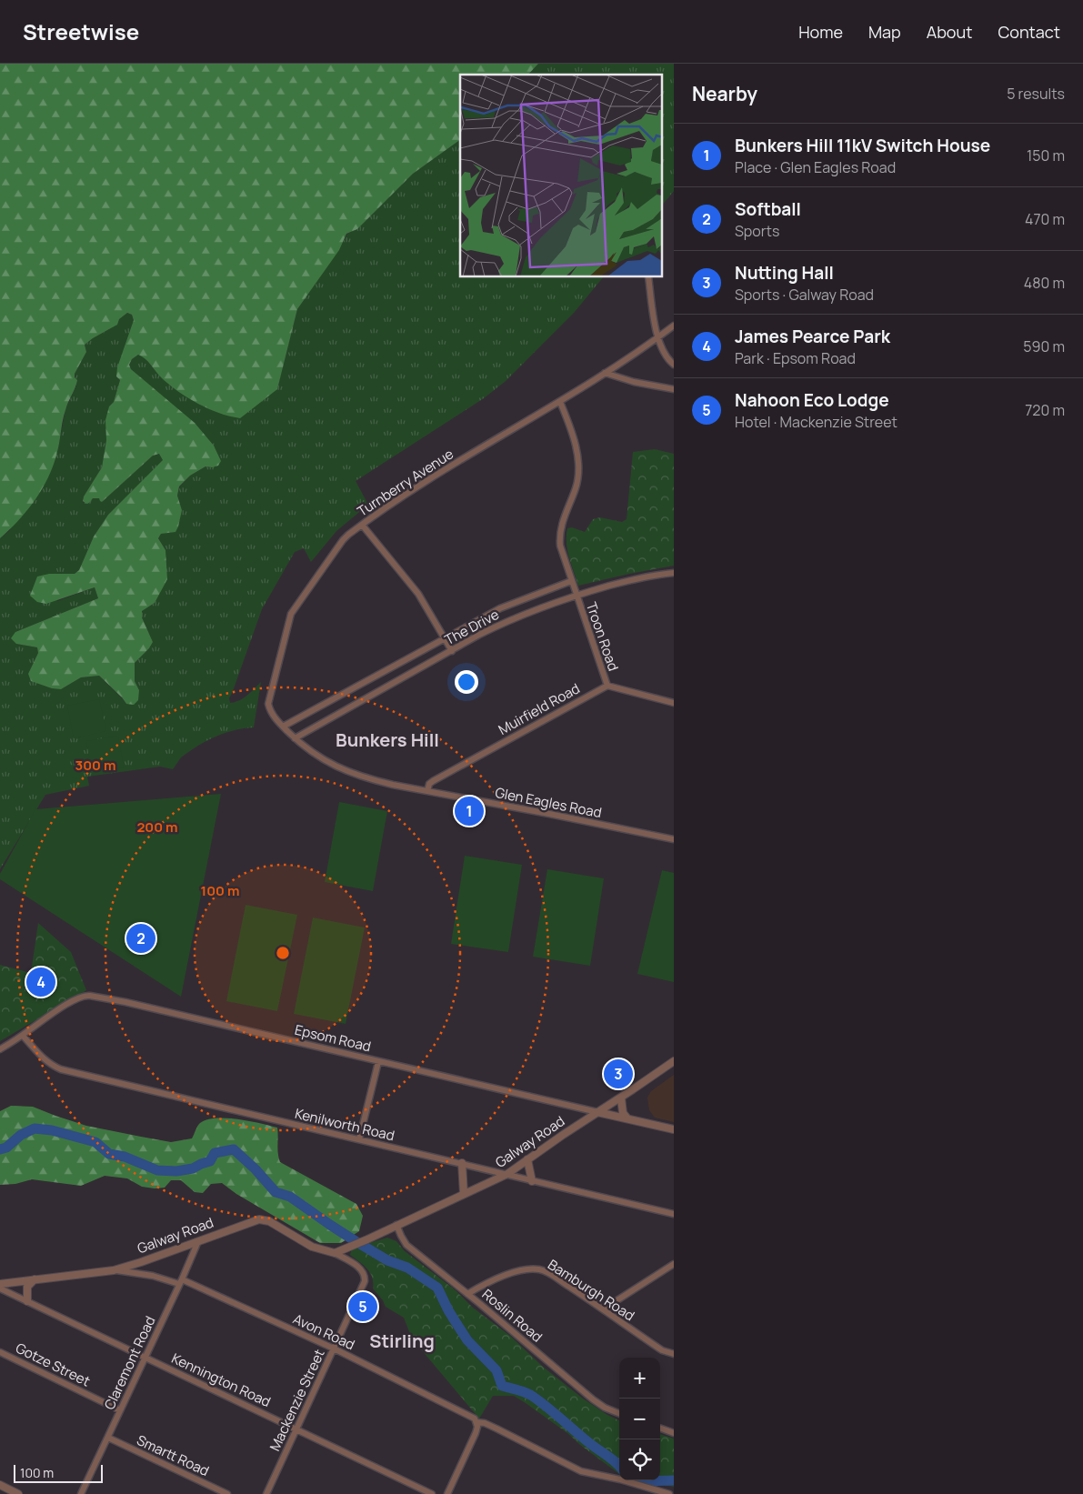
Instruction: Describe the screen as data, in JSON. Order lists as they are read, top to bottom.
{
  "streets": {
    "street": [
      "Turnberry Avenue",
      "The Drive",
      "Troon Road",
      "Muirfield Road",
      "Glen Eagles Road",
      "Epsom Road",
      "Kenilworth Road",
      "Galway Road",
      "Bamburgh Road",
      "Roslin Road",
      "Avon Road",
      "Claremont Road",
      "Gotze Street",
      "Kennington Road",
      "Mackenzie Street",
      "Smartt Road"
    ]
  },
  "crossings": [
    ["Turnberry Avenue", "The Drive"],
    ["Turnberry Avenue", "Troon Road"],
    ["Turnberry Avenue", "Glen Eagles Road"],
    ["The Drive", "Troon Road"],
    ["The Drive", "Glen Eagles Road"],
    ["Troon Road", "Muirfield Road"],
    ["Muirfield Road", "Glen Eagles Road"],
    ["Epsom Road", "Kenilworth Road"],
    ["Epsom Road", "Galway Road"],
    ["Kenilworth Road", "Galway Road"],
    ["Galway Road", "Roslin Road"],
    ["Galway Road", "Avon Road"],
    ["Galway Road", "Claremont Road"],
    ["Galway Road", "Mackenzie Street"],
    ["Bamburgh Road", "Roslin Road"],
    ["Avon Road", "Claremont Road"],
    ["Avon Road", "Mackenzie Street"],
    ["Claremont Road", "Gotze Street"],
    ["Claremont Road", "Kennington Road"],
    ["Claremont Road", "Smartt Road"],
    ["Kennington Road", "Mackenzie Street"]
  ],
  "districts": ["Bunkers Hill", "Stirling"],
  "scale_bar": "100 m",
  "page": {
    "header": "Streetwise",
    "nav": [
      "Home",
      "Map",
      "About",
      "Contact"
    ],
    "heading": ["Nearby", "5 results"],
    "list": [
      {
        "mark": "1",
        "name": "Bunkers Hill 11kV Switch House",
        "note": "Place · Glen Eagles Road",
        "value": "150 m"
      },
      {
        "mark": "2",
        "name": "Softball",
        "note": "Sports",
        "value": "470 m"
      },
      {
        "mark": "3",
        "name": "Nutting Hall",
        "note": "Sports · Galway Road",
        "value": "480 m"
      },
      {
        "mark": "4",
        "name": "James Pearce Park",
        "note": "Park · Epsom Road",
        "value": "590 m"
      },
      {
        "mark": "5",
        "name": "Nahoon Eco Lodge",
        "note": "Hotel · Mackenzie Street",
        "value": "720 m"
      }
    ],
    "pins": [
      "1",
      "2",
      "4",
      "3",
      "5"
    ],
    "map_buttons": ["+", "−"],
    "scale": "100 m"
  },
  "rings": ["300 m", "200 m", "100 m"]
}
